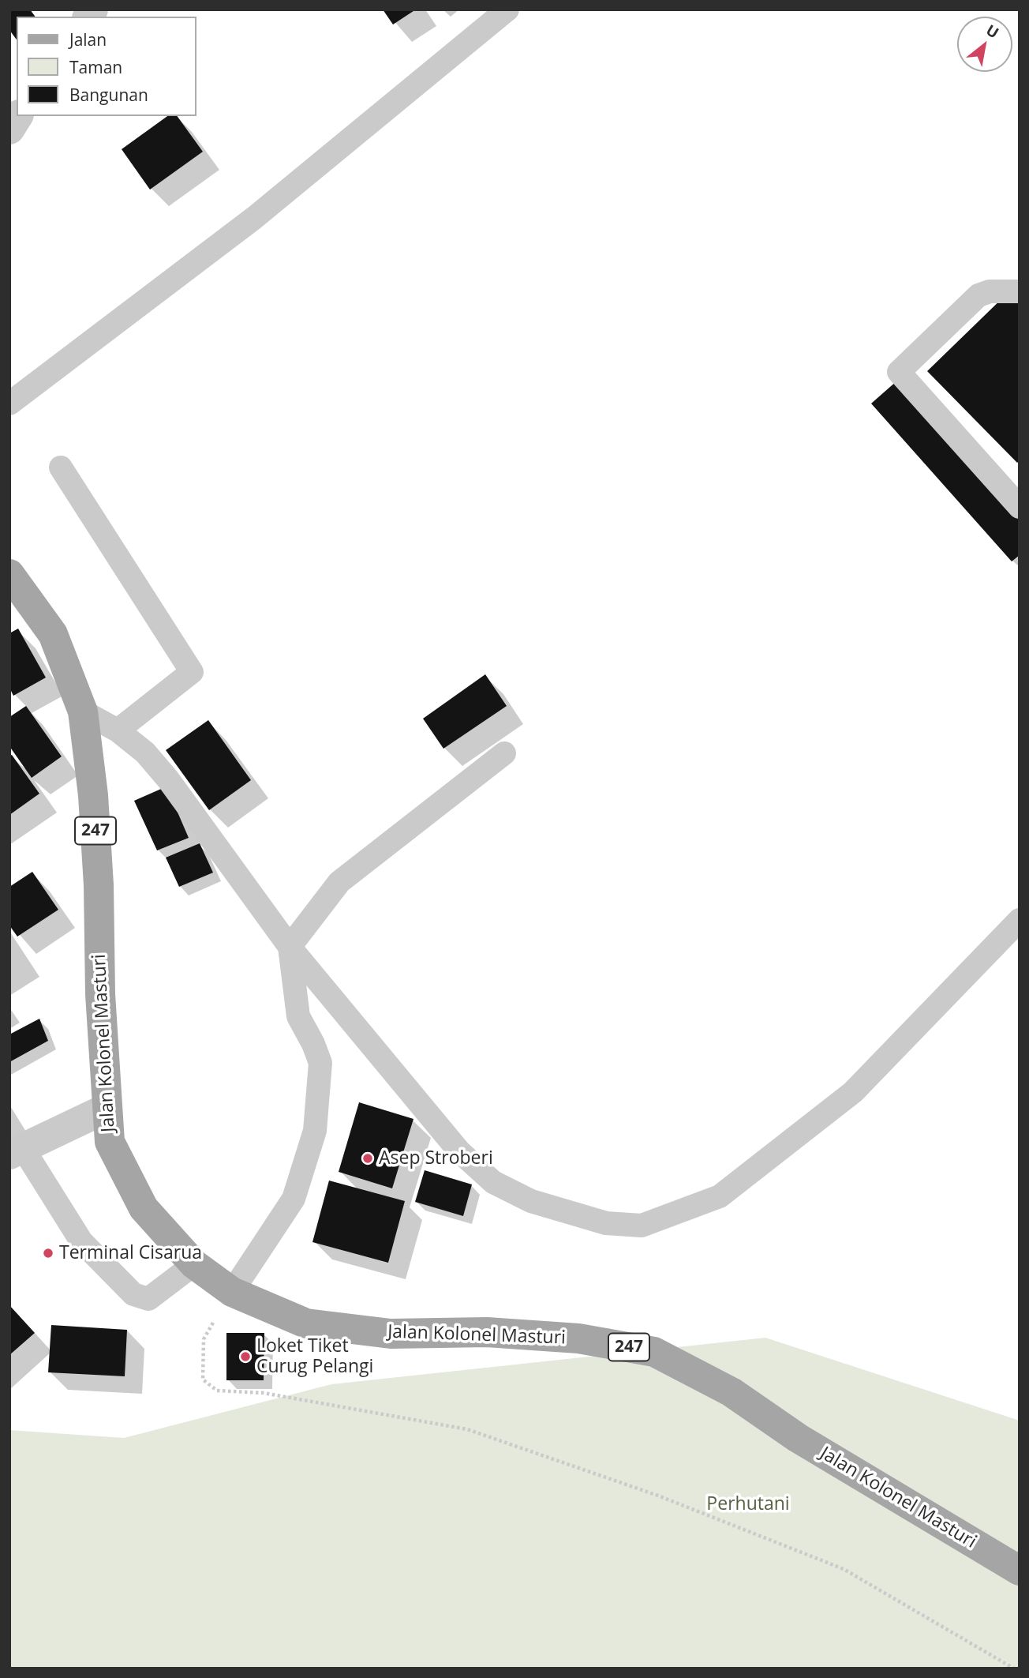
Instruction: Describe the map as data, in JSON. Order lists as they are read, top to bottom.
{
  "streets": {
    "main road": ["247", "Jalan Kolonel Masturi"]
  },
  "parks": ["Perhutani"],
  "places": ["Asep Stroberi", "Terminal Cisarua", "Loket Tiket Curug Pelangi"],
  "legend": ["Jalan", "Taman", "Bangunan"],
  "north": "top right"
}
